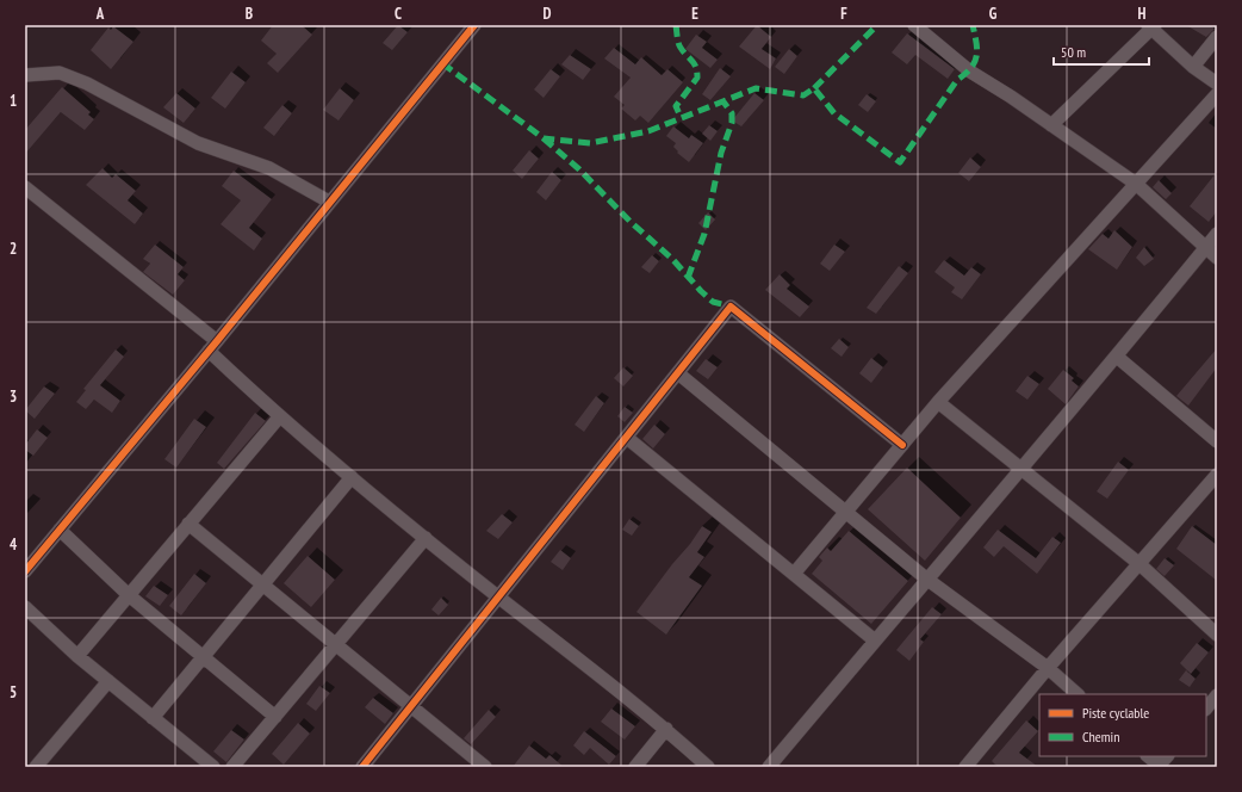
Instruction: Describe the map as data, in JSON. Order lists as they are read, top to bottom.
{
  "legend": ["Piste cyclable", "Chemin"],
  "scale_bar": "50 m",
  "grid": {
    "columns": [
      "A",
      "B",
      "C",
      "D",
      "E",
      "F",
      "G",
      "H"
    ],
    "rows": [
      "1",
      "2",
      "3",
      "4",
      "5"
    ]
  }
}
